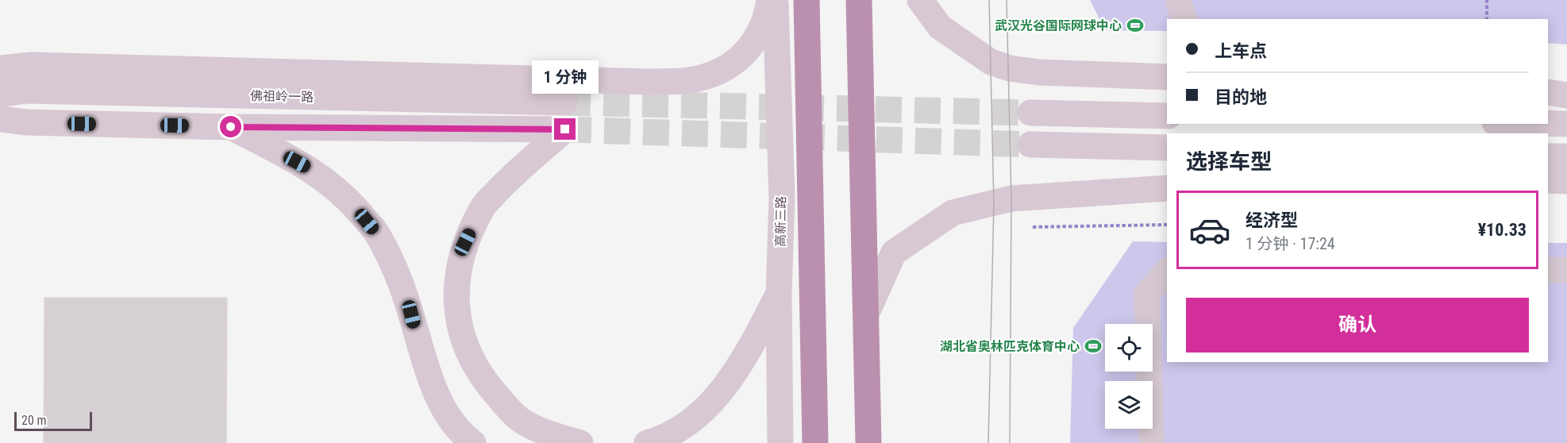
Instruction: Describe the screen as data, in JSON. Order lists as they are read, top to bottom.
{
  "streets": {
    "street": ["佛祖岭一路", "高新三路"]
  },
  "places": {
    "sports": ["武汉光谷国际网球中心", "湖北省奥林匹克体育中心"]
  },
  "scale_bar": "20 m",
  "page": {
    "banner": ["上车点", "目的地"],
    "bubble": "1 分钟",
    "heading": "选择车型",
    "list": [
      {
        "name": "经济型",
        "note": "1 分钟 · 17:24",
        "value": "¥10.33"
      }
    ],
    "buttons": "确认",
    "scale": "20 m"
  }
}
